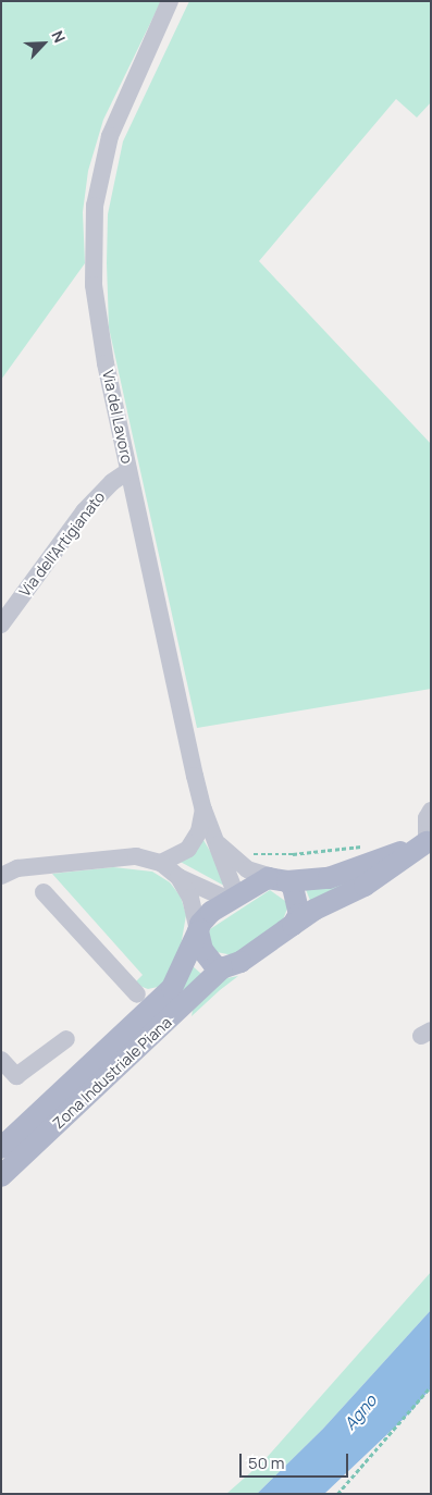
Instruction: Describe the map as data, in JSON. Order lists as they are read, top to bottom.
{
  "streets": {
    "main road": ["Zona Industriale Piana"],
    "street": ["Via del Lavoro", "Via dell'Artigianato"]
  },
  "crossings": [
    ["Via del Lavoro", "Via dell'Artigianato"],
    ["Via del Lavoro", "Zona Industriale Piana"]
  ],
  "water": ["Agno"],
  "scale_bar": "50 m",
  "north": "top right"
}
